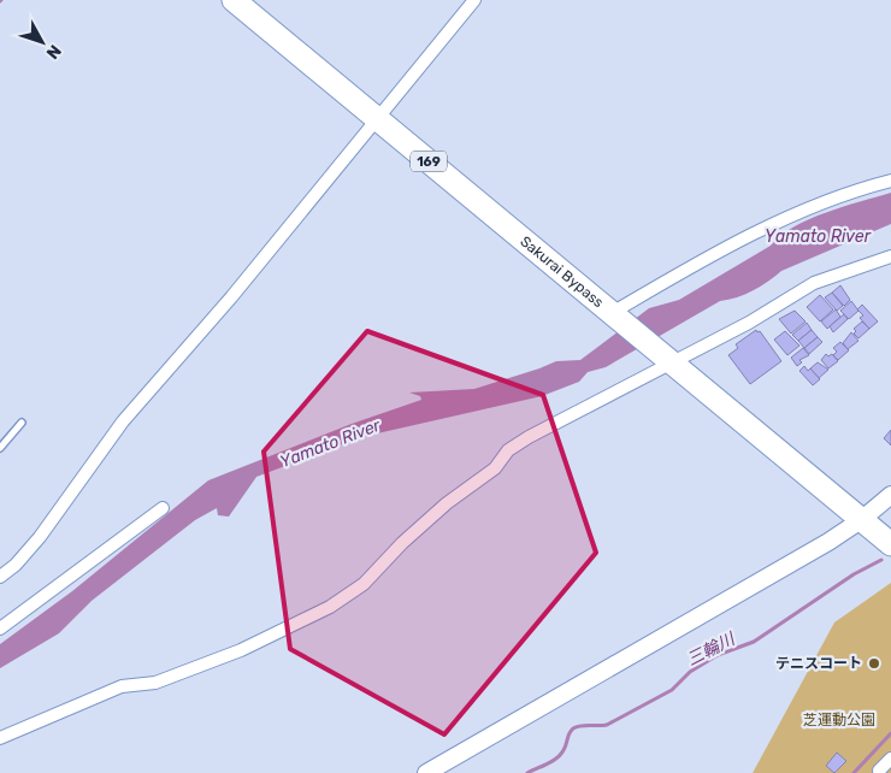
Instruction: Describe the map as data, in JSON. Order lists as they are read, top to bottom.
{
  "streets": {
    "highway": ["169", "Sakurai Bypass"]
  },
  "water": ["Yamato River", "三輪川"],
  "parks": ["芝運動公園"],
  "places": ["テニスコート"],
  "north": "bottom right"
}
